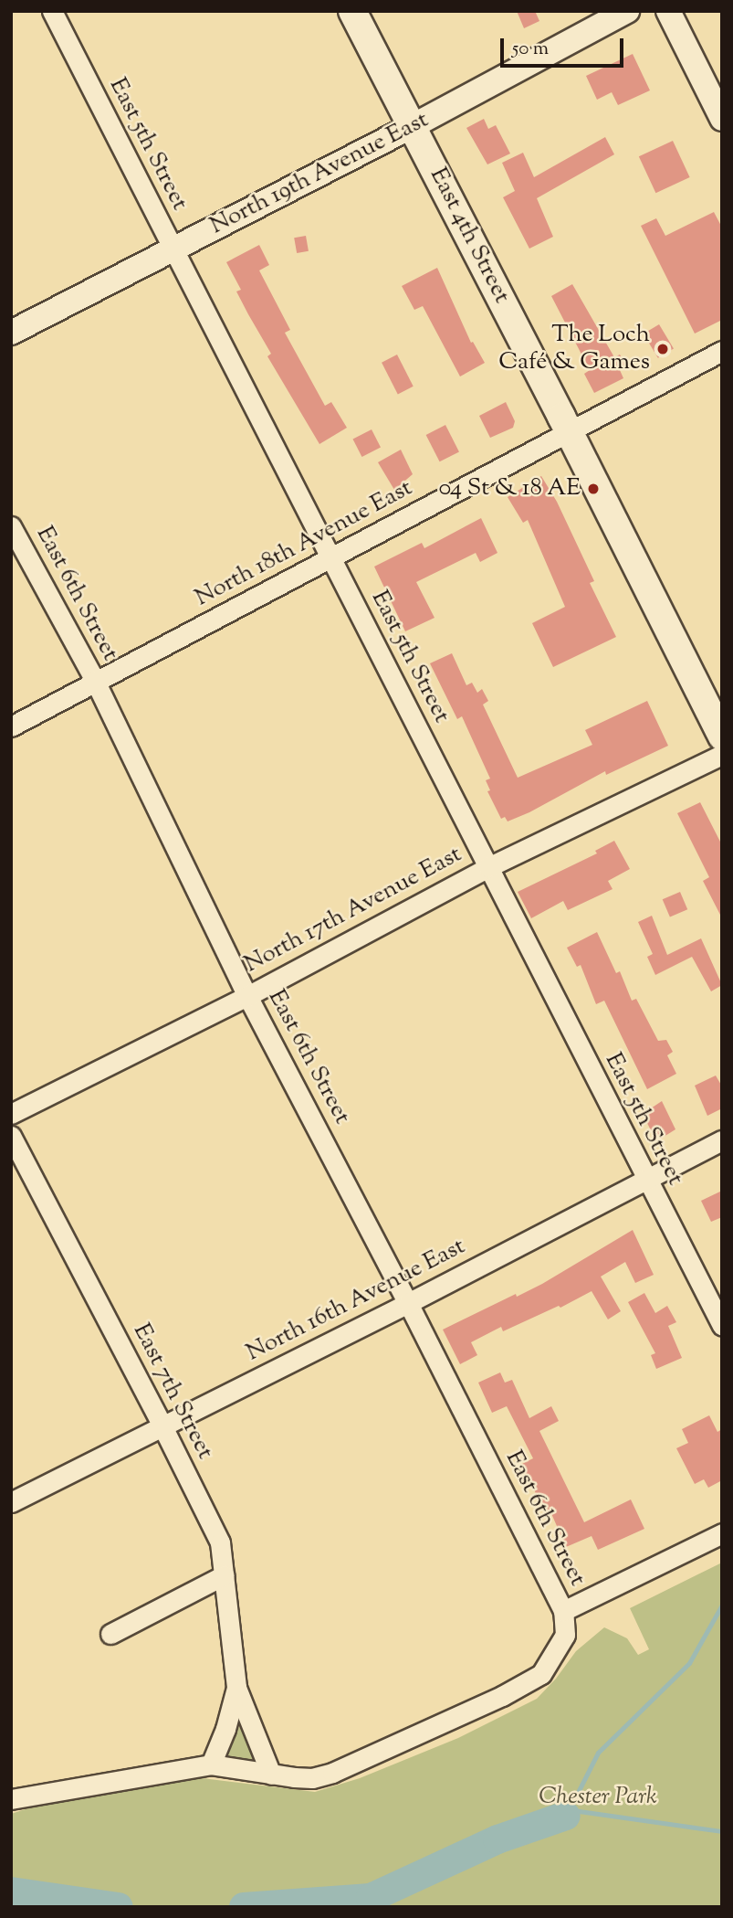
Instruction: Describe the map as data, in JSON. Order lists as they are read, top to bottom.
{
  "streets": {
    "main road": ["East 4th Street"],
    "street": [
      "East 5th Street",
      "North 19th Avenue East",
      "North 18th Avenue East",
      "East 6th Street",
      "North 17th Avenue East",
      "North 16th Avenue East",
      "East 7th Street"
    ]
  },
  "crossings": [
    ["East 5th Street", "North 19th Avenue East"],
    ["East 5th Street", "North 18th Avenue East"],
    ["East 5th Street", "North 17th Avenue East"],
    ["East 5th Street", "North 16th Avenue East"],
    ["North 19th Avenue East", "East 4th Street"],
    ["East 4th Street", "North 18th Avenue East"],
    ["North 18th Avenue East", "East 6th Street"],
    ["East 6th Street", "North 17th Avenue East"],
    ["East 6th Street", "North 16th Avenue East"],
    ["North 16th Avenue East", "East 7th Street"]
  ],
  "parks": ["Chester Park"],
  "places": ["The Loch Café & Games", "04 St & 18 AE"],
  "scale_bar": "50 m"
}
